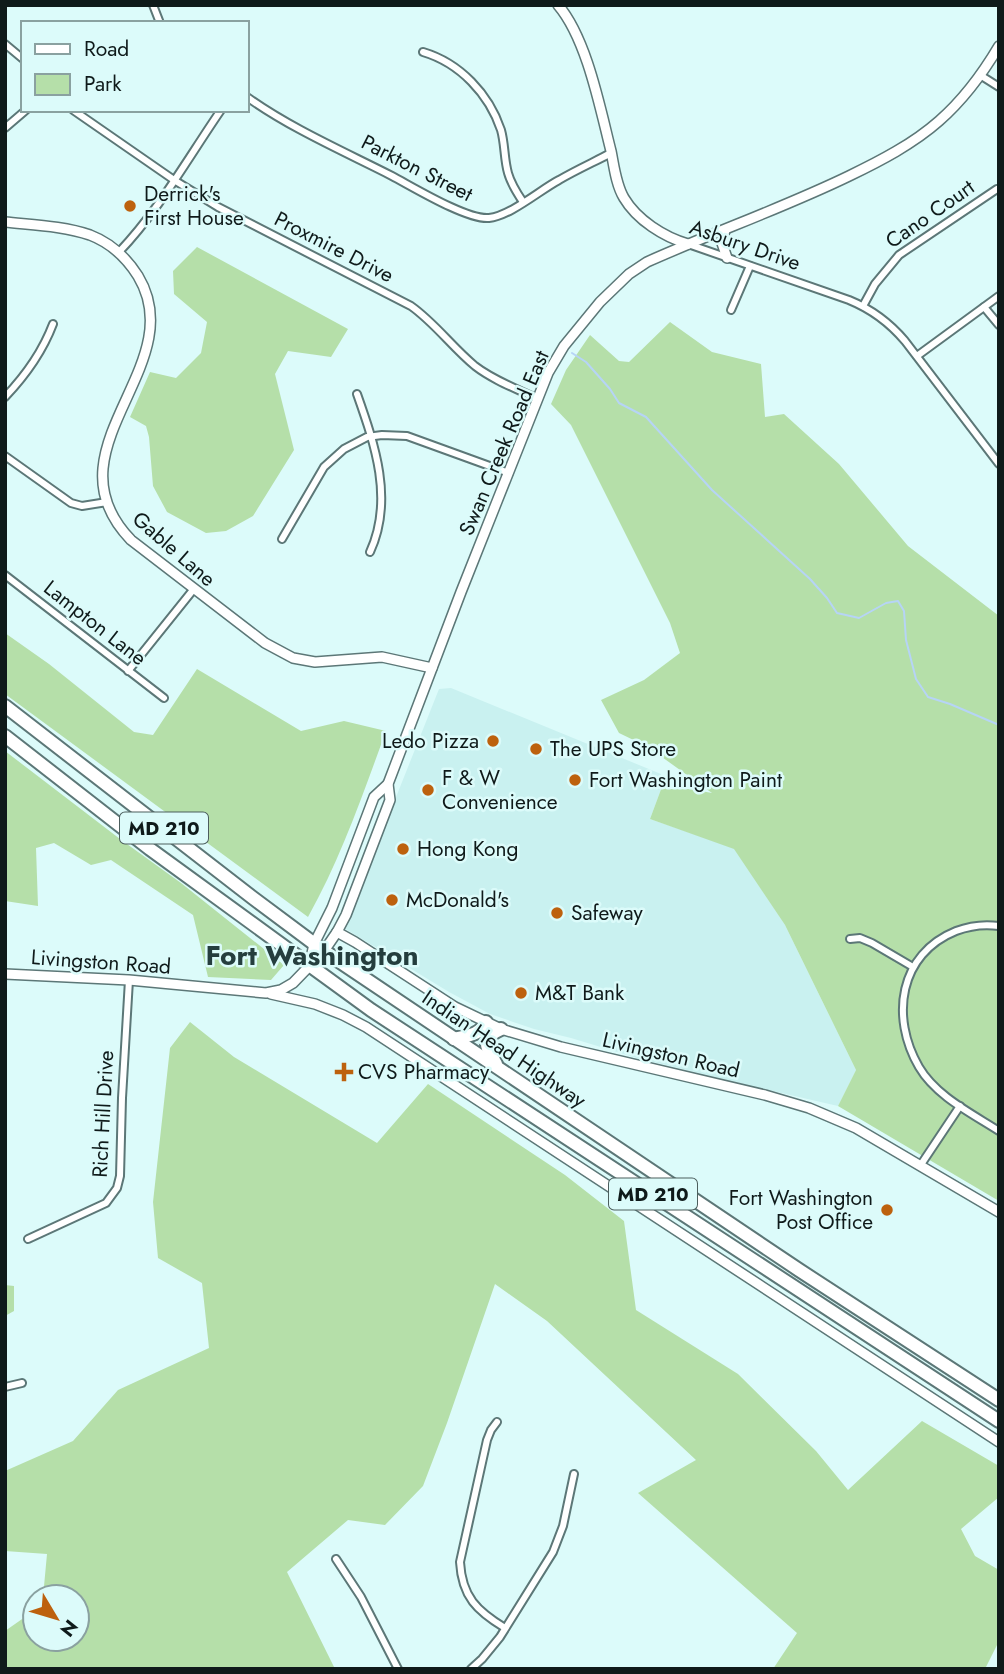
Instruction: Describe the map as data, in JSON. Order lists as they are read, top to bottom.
{
  "streets": {
    "highway": ["MD 210", "Indian Head Highway"],
    "main road": [
      "Asbury Drive",
      "Swan Creek Road East",
      "Gable Lane",
      "Livingston Road"
    ],
    "street": [
      "Parkton Street",
      "Cano Court",
      "Proxmire Drive",
      "Lampton Lane",
      "Rich Hill Drive"
    ]
  },
  "crossings": [
    ["Parkton Street", "Asbury Drive"],
    ["Cano Court", "Asbury Drive"],
    ["Asbury Drive", "Swan Creek Road East"],
    ["Proxmire Drive", "Swan Creek Road East"],
    ["Swan Creek Road East", "Gable Lane"],
    ["Swan Creek Road East", "Livingston Road"],
    ["Swan Creek Road East", "Indian Head Highway"],
    ["Livingston Road", "Indian Head Highway"],
    ["Livingston Road", "Rich Hill Drive"]
  ],
  "districts": ["Fort Washington"],
  "places": {
    "other": [
      "Derrick's First House",
      "Ledo Pizza",
      "The UPS Store",
      "Fort Washington Paint",
      "F & W Convenience",
      "Hong Kong",
      "McDonald's",
      "Safeway",
      "M&T Bank",
      "Fort Washington Post Office"
    ],
    "health": ["CVS Pharmacy"]
  },
  "legend": ["Road", "Park"],
  "north": "bottom right"
}
